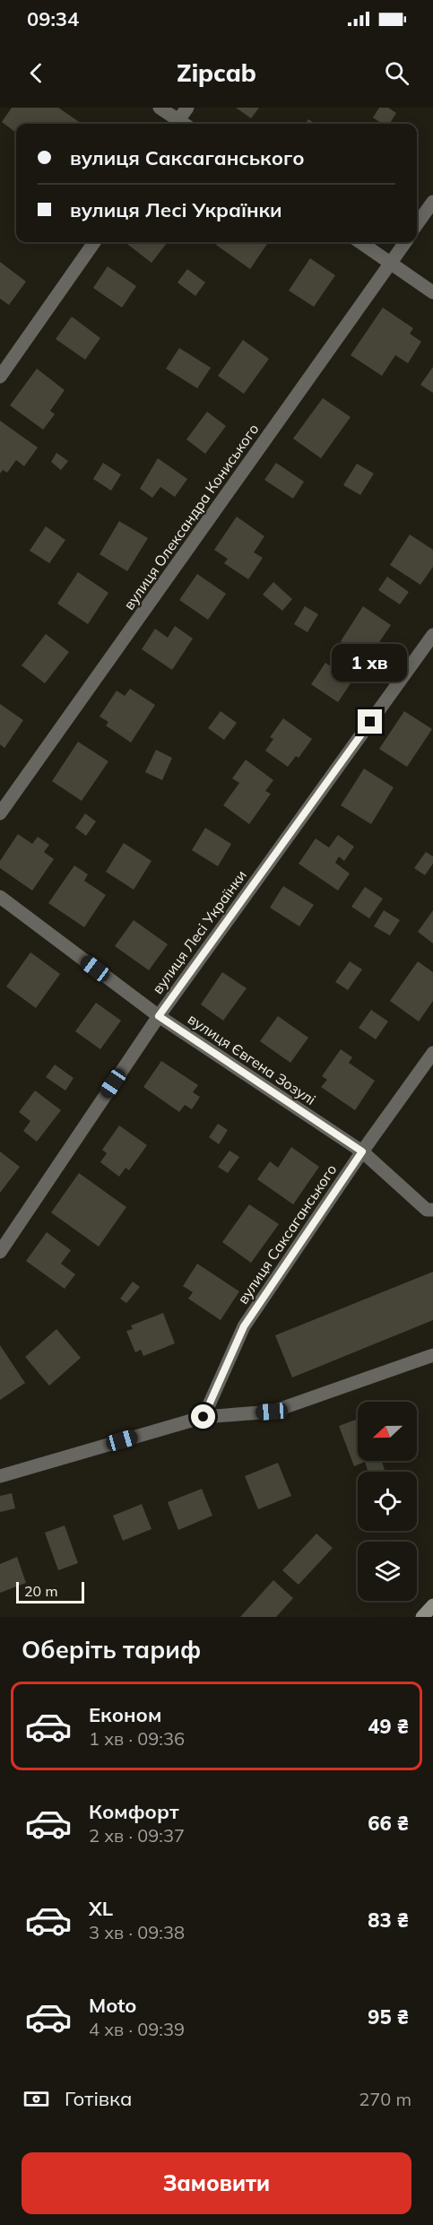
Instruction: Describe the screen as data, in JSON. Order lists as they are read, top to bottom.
{
  "streets": {
    "street": [
      "вулиця Олександра Кониського",
      "вулиця Лесі Українки",
      "вулиця Євгена Зозулі",
      "вулиця Саксаганського"
    ]
  },
  "crossings": [
    ["вулиця Лесі Українки", "вулиця Євгена Зозулі"],
    ["вулиця Євгена Зозулі", "вулиця Саксаганського"]
  ],
  "scale_bar": "20 m",
  "north": "left",
  "page": {
    "status": "09:34",
    "header": "Zipcab",
    "banner": ["вулиця Саксаганського", "вулиця Лесі Українки"],
    "bubble": "1 хв",
    "scale": "20 m",
    "heading": "Оберіть тариф",
    "list": [
      {
        "name": "Економ",
        "note": "1 хв · 09:36",
        "value": "49 ₴"
      },
      {
        "name": "Комфорт",
        "note": "2 хв · 09:37",
        "value": "66 ₴"
      },
      {
        "name": "XL",
        "note": "3 хв · 09:38",
        "value": "83 ₴"
      },
      {
        "name": "Moto",
        "note": "4 хв · 09:39",
        "value": "95 ₴"
      }
    ],
    "pay": ["Готівка", "270 m"],
    "buttons": "Замовити"
  }
}
